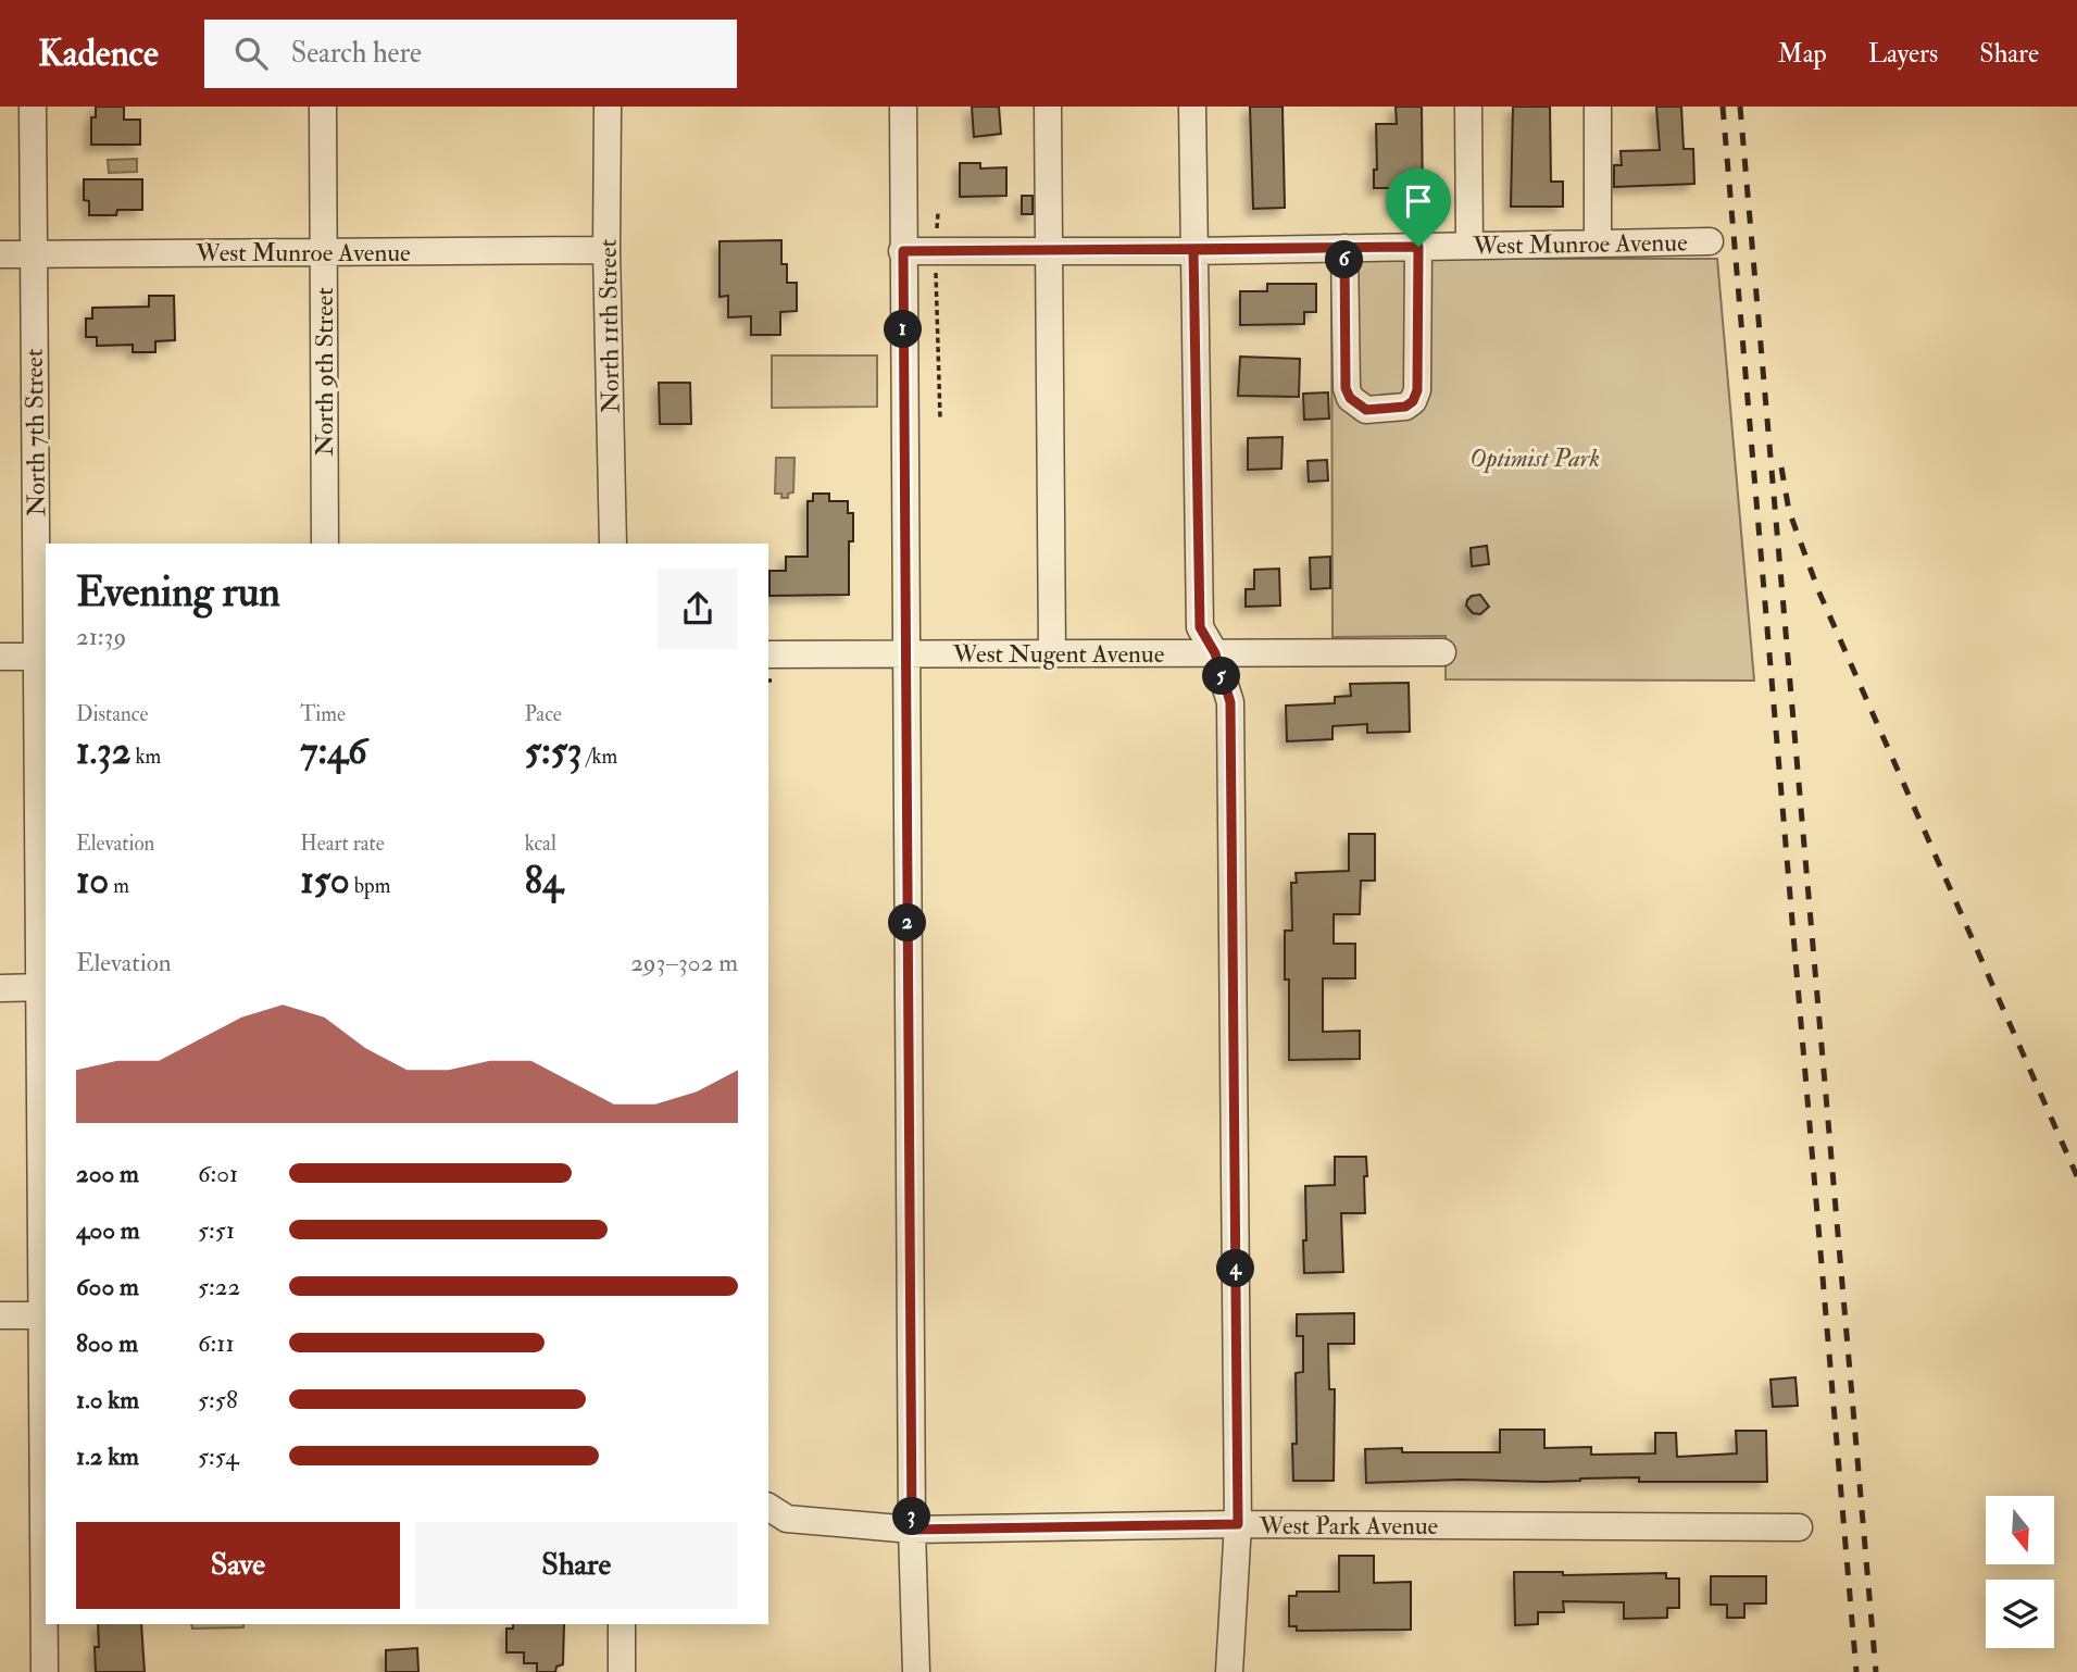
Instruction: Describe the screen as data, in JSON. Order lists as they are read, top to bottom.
{
  "streets": {
    "street": [
      "West Munroe Avenue",
      "North 11th Street",
      "North 9th Street",
      "North 7th Street",
      "West Nugent Avenue",
      "West Park Avenue"
    ]
  },
  "crossings": [
    ["West Munroe Avenue", "North 11th Street"],
    ["West Munroe Avenue", "North 9th Street"],
    ["West Munroe Avenue", "North 7th Street"]
  ],
  "parks": ["Optimist Park"],
  "north": "bottom",
  "page": {
    "header": "Kadence",
    "search": "Search here",
    "nav": ["Map", "Layers", "Share"],
    "pins": [
      "6",
      "1",
      "5",
      "2",
      "4",
      "3"
    ],
    "heading": ["Evening run", "21:39"],
    "stats": [
      ["Distance", "1.32 km"],
      ["Time", "7:46"],
      ["Pace", "5:53 /km"],
      ["Elevation", "10 m"],
      ["Heart rate", "150 bpm"],
      ["kcal", "84"]
    ],
    "chart": ["Elevation", "293–302 m"],
    "list": [
      {
        "name": "200 m",
        "note": "6:01"
      },
      {
        "name": "400 m",
        "note": "5:51"
      },
      {
        "name": "600 m",
        "note": "5:22"
      },
      {
        "name": "800 m",
        "note": "6:11"
      },
      {
        "name": "1.0 km",
        "note": "5:58"
      },
      {
        "name": "1.2 km",
        "note": "5:54"
      }
    ],
    "buttons": ["Save", "Share"]
  }
}
